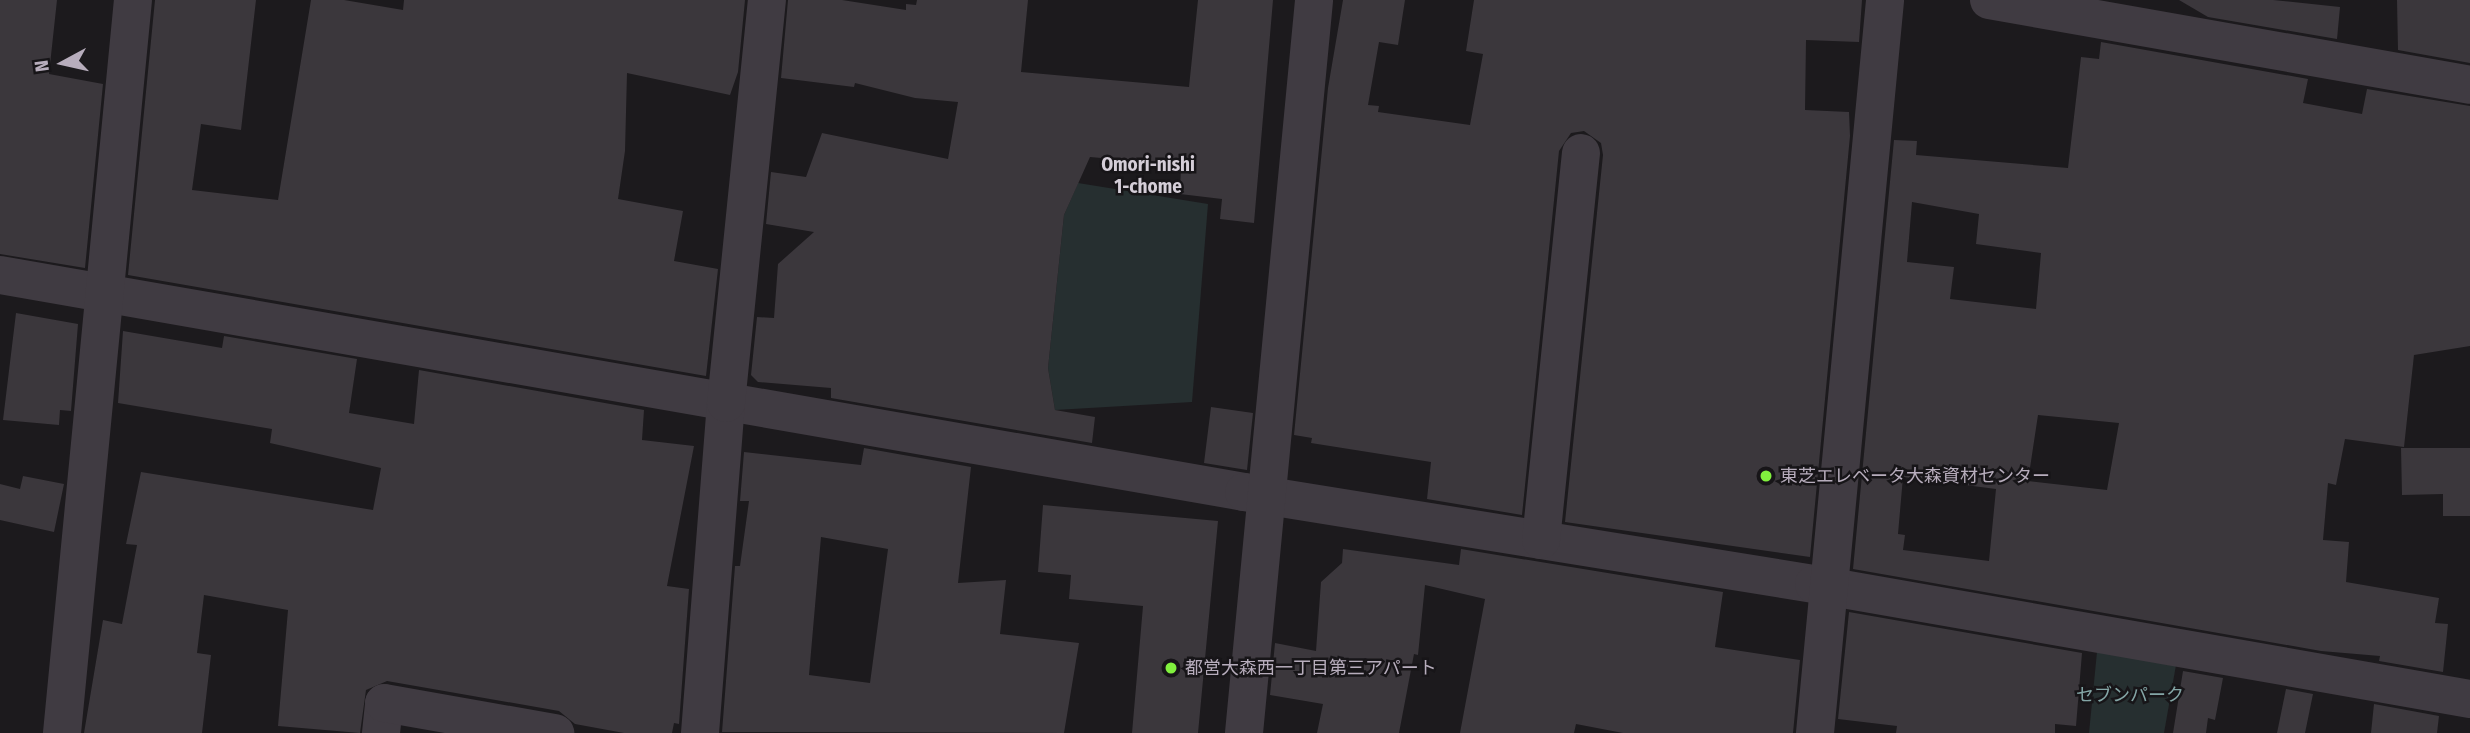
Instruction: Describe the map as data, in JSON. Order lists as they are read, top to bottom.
{
  "districts": ["Omori-nishi 1-chome"],
  "parks": ["セブンパーク"],
  "places": ["東芝エレベータ大森資材センター", "都営大森西一丁目第三アパート"],
  "north": "left"
}
